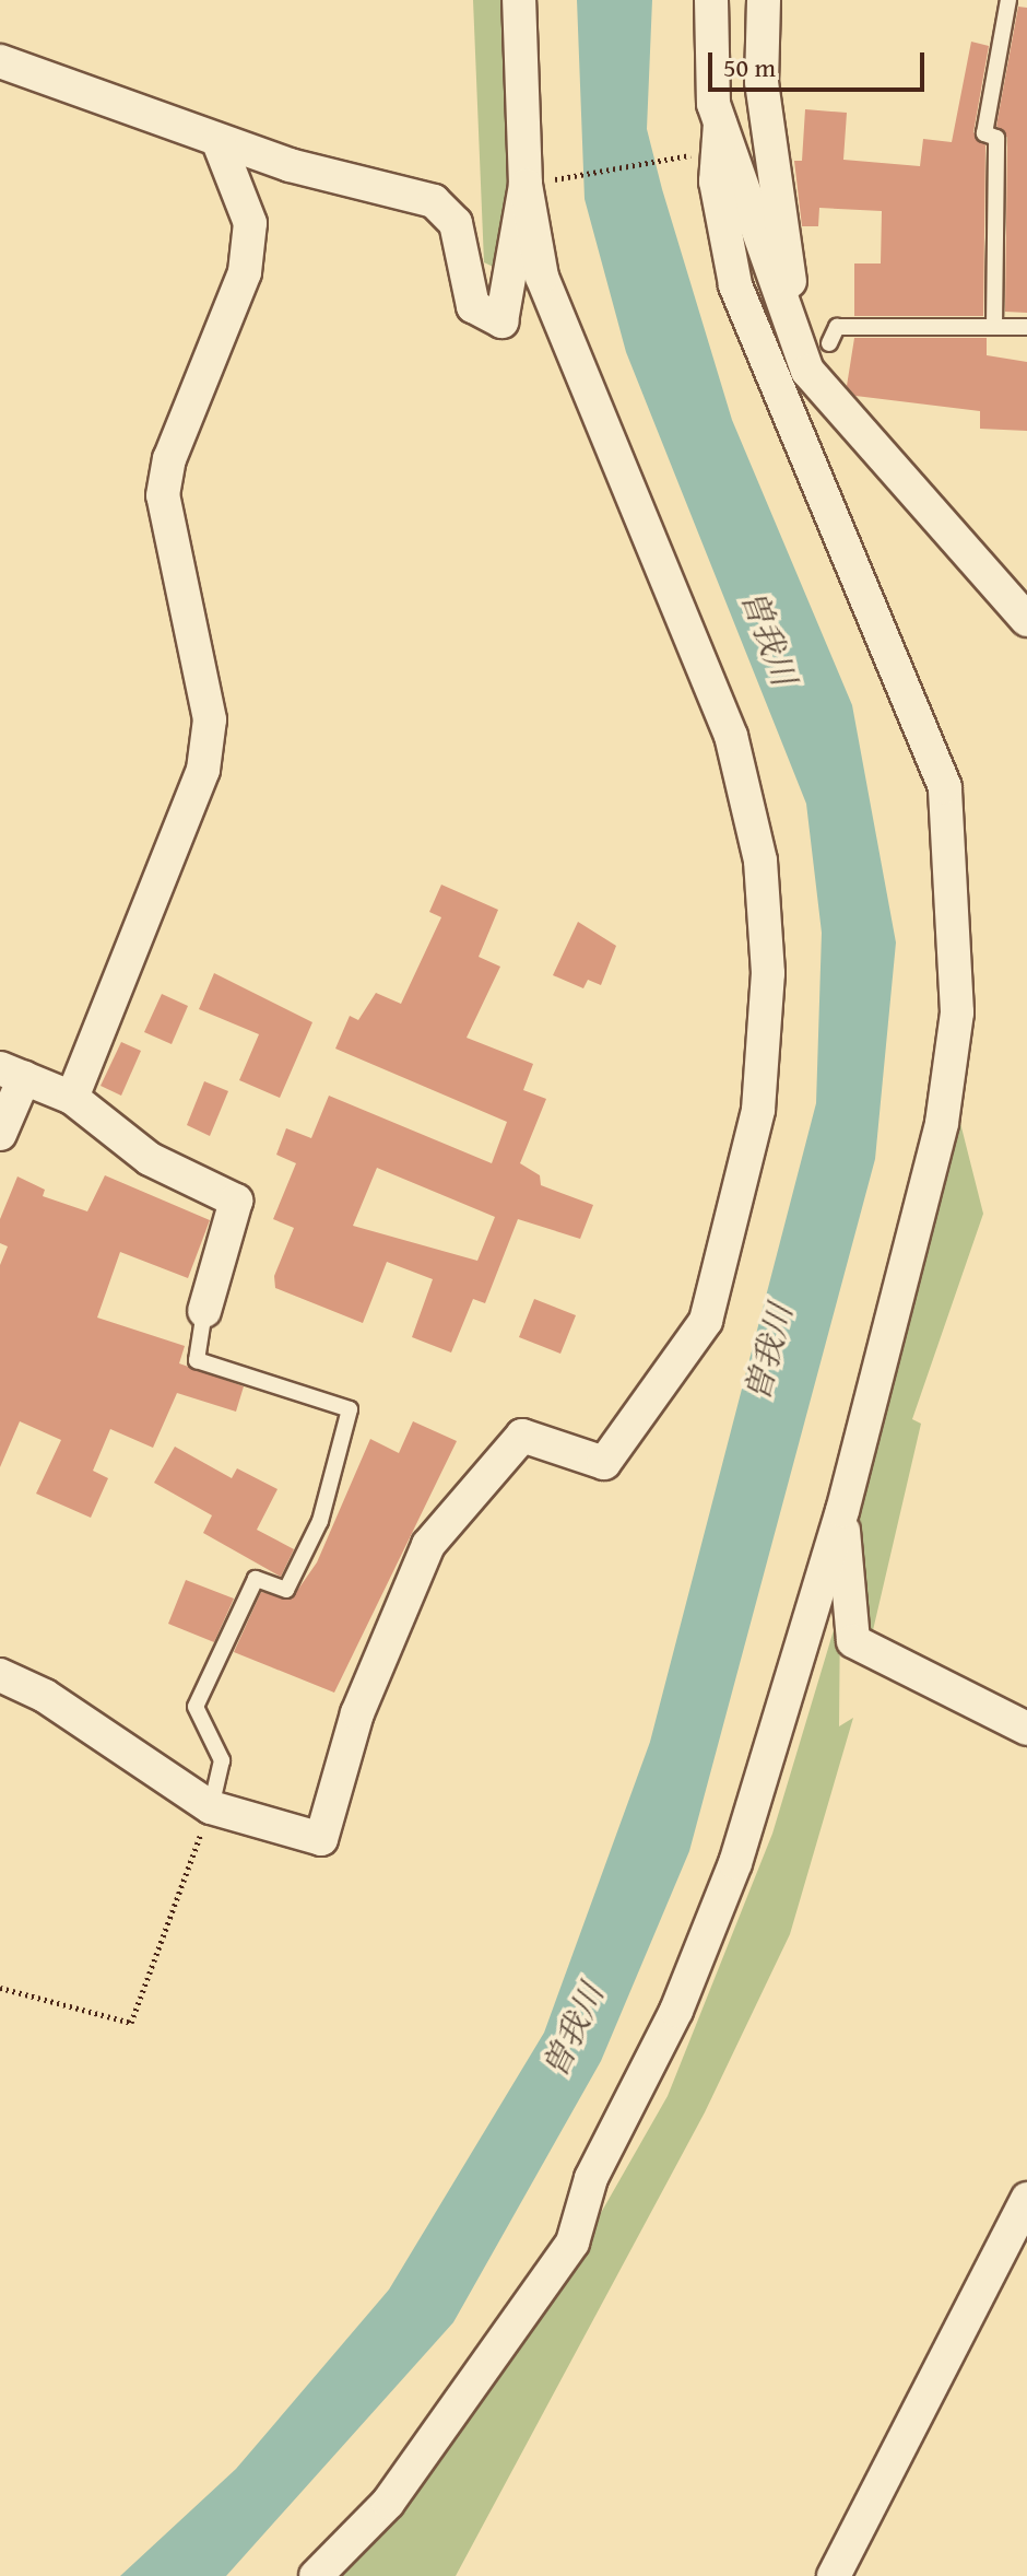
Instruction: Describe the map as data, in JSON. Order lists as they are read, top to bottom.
{
  "water": ["曽我川"],
  "scale_bar": "50 m"
}
